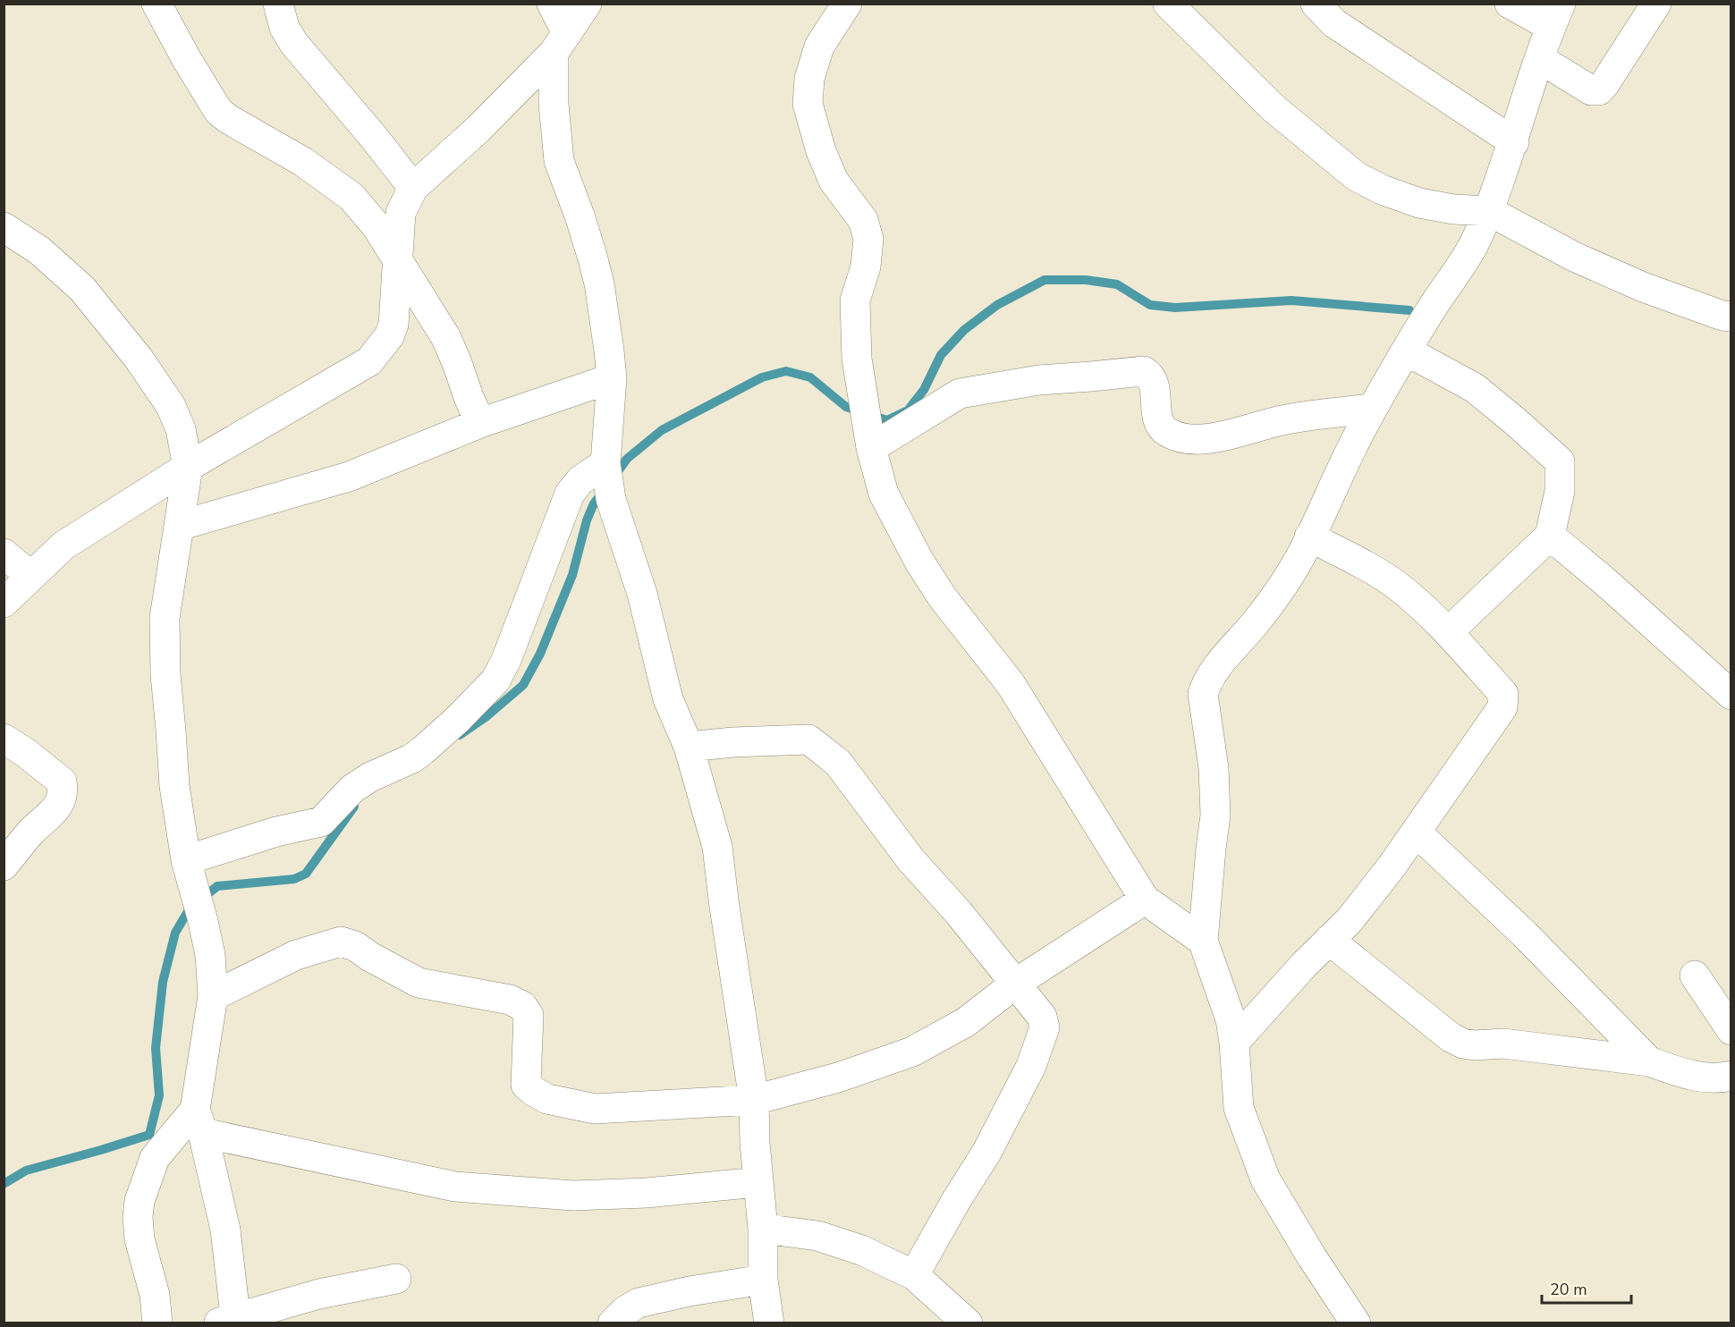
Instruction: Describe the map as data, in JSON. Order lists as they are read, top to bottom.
{
  "scale_bar": "20 m"
}
